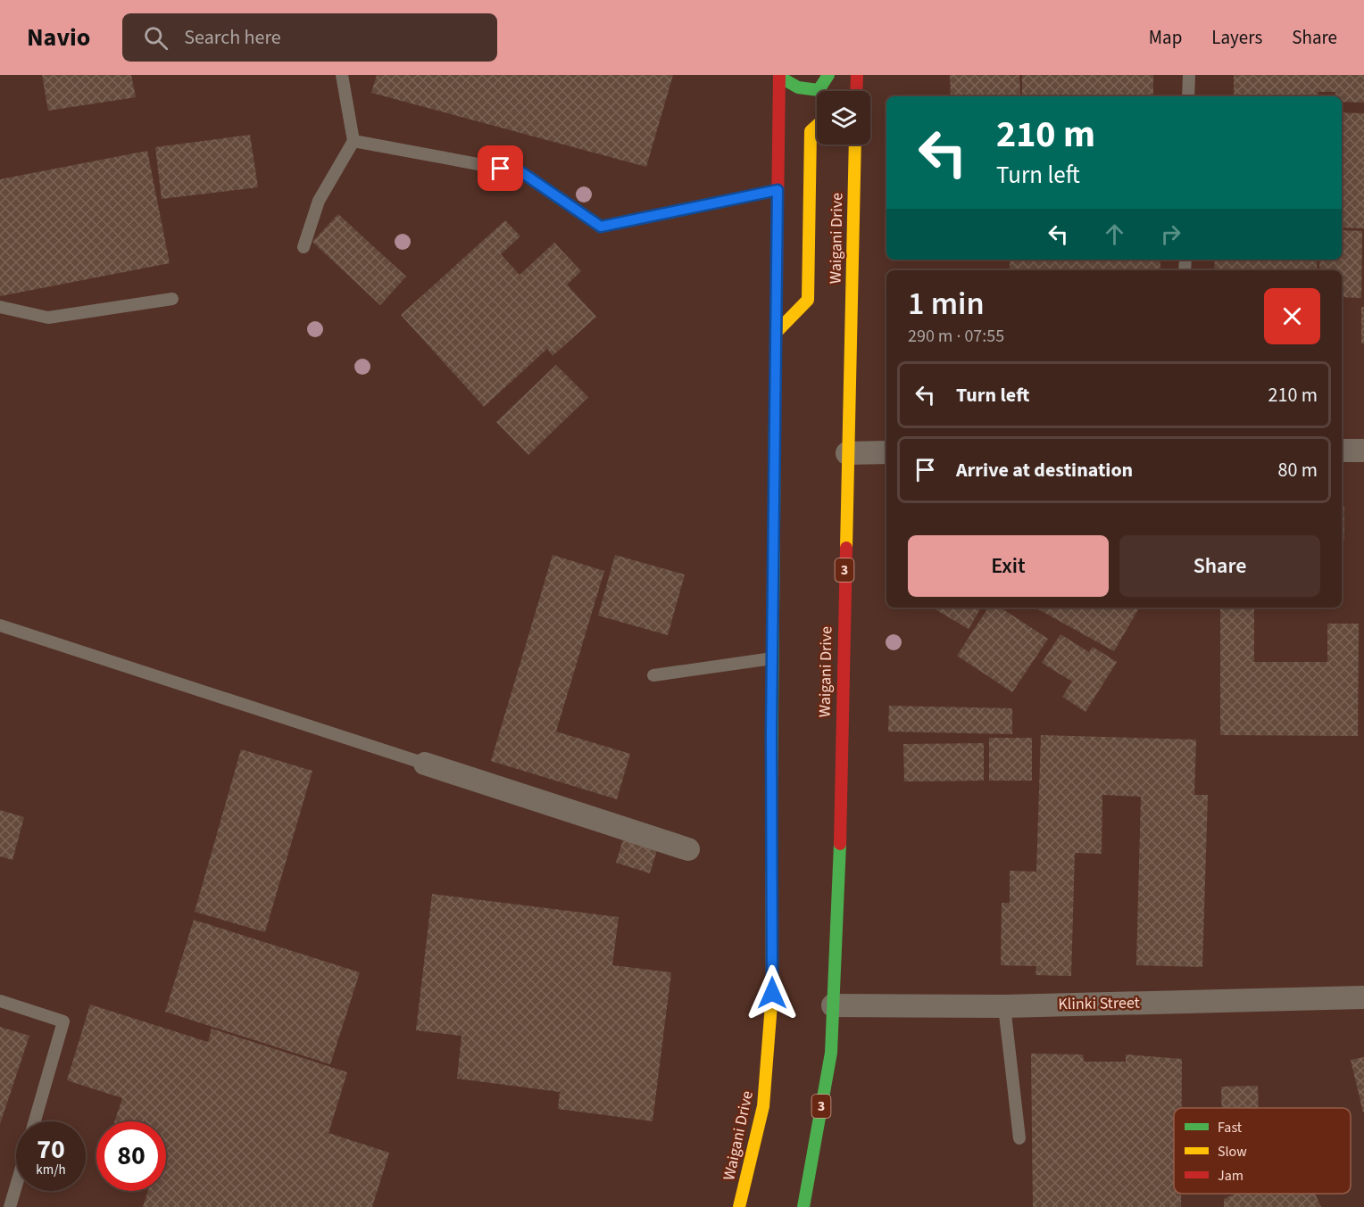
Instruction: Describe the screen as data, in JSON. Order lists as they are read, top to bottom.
{
  "streets": {
    "highway": ["Waigani Drive", "3"],
    "street": ["Klinki Street"]
  },
  "crossings": [
    ["Waigani Drive", "Klinki Street"]
  ],
  "legend": ["Fast", "Slow", "Jam"],
  "page": {
    "header": "Navio",
    "search": "Search here",
    "nav": ["Map", "Layers", "Share"],
    "turn": ["210 m", "Turn left"],
    "heading": ["1 min", "290 m · 07:55"],
    "list": [
      {
        "name": "Turn left",
        "value": "210 m"
      },
      {
        "name": "Arrive at destination",
        "value": "80 m"
      }
    ],
    "buttons": ["Exit", "Share"],
    "speed": "70 km/h",
    "limit": "80"
  }
}
